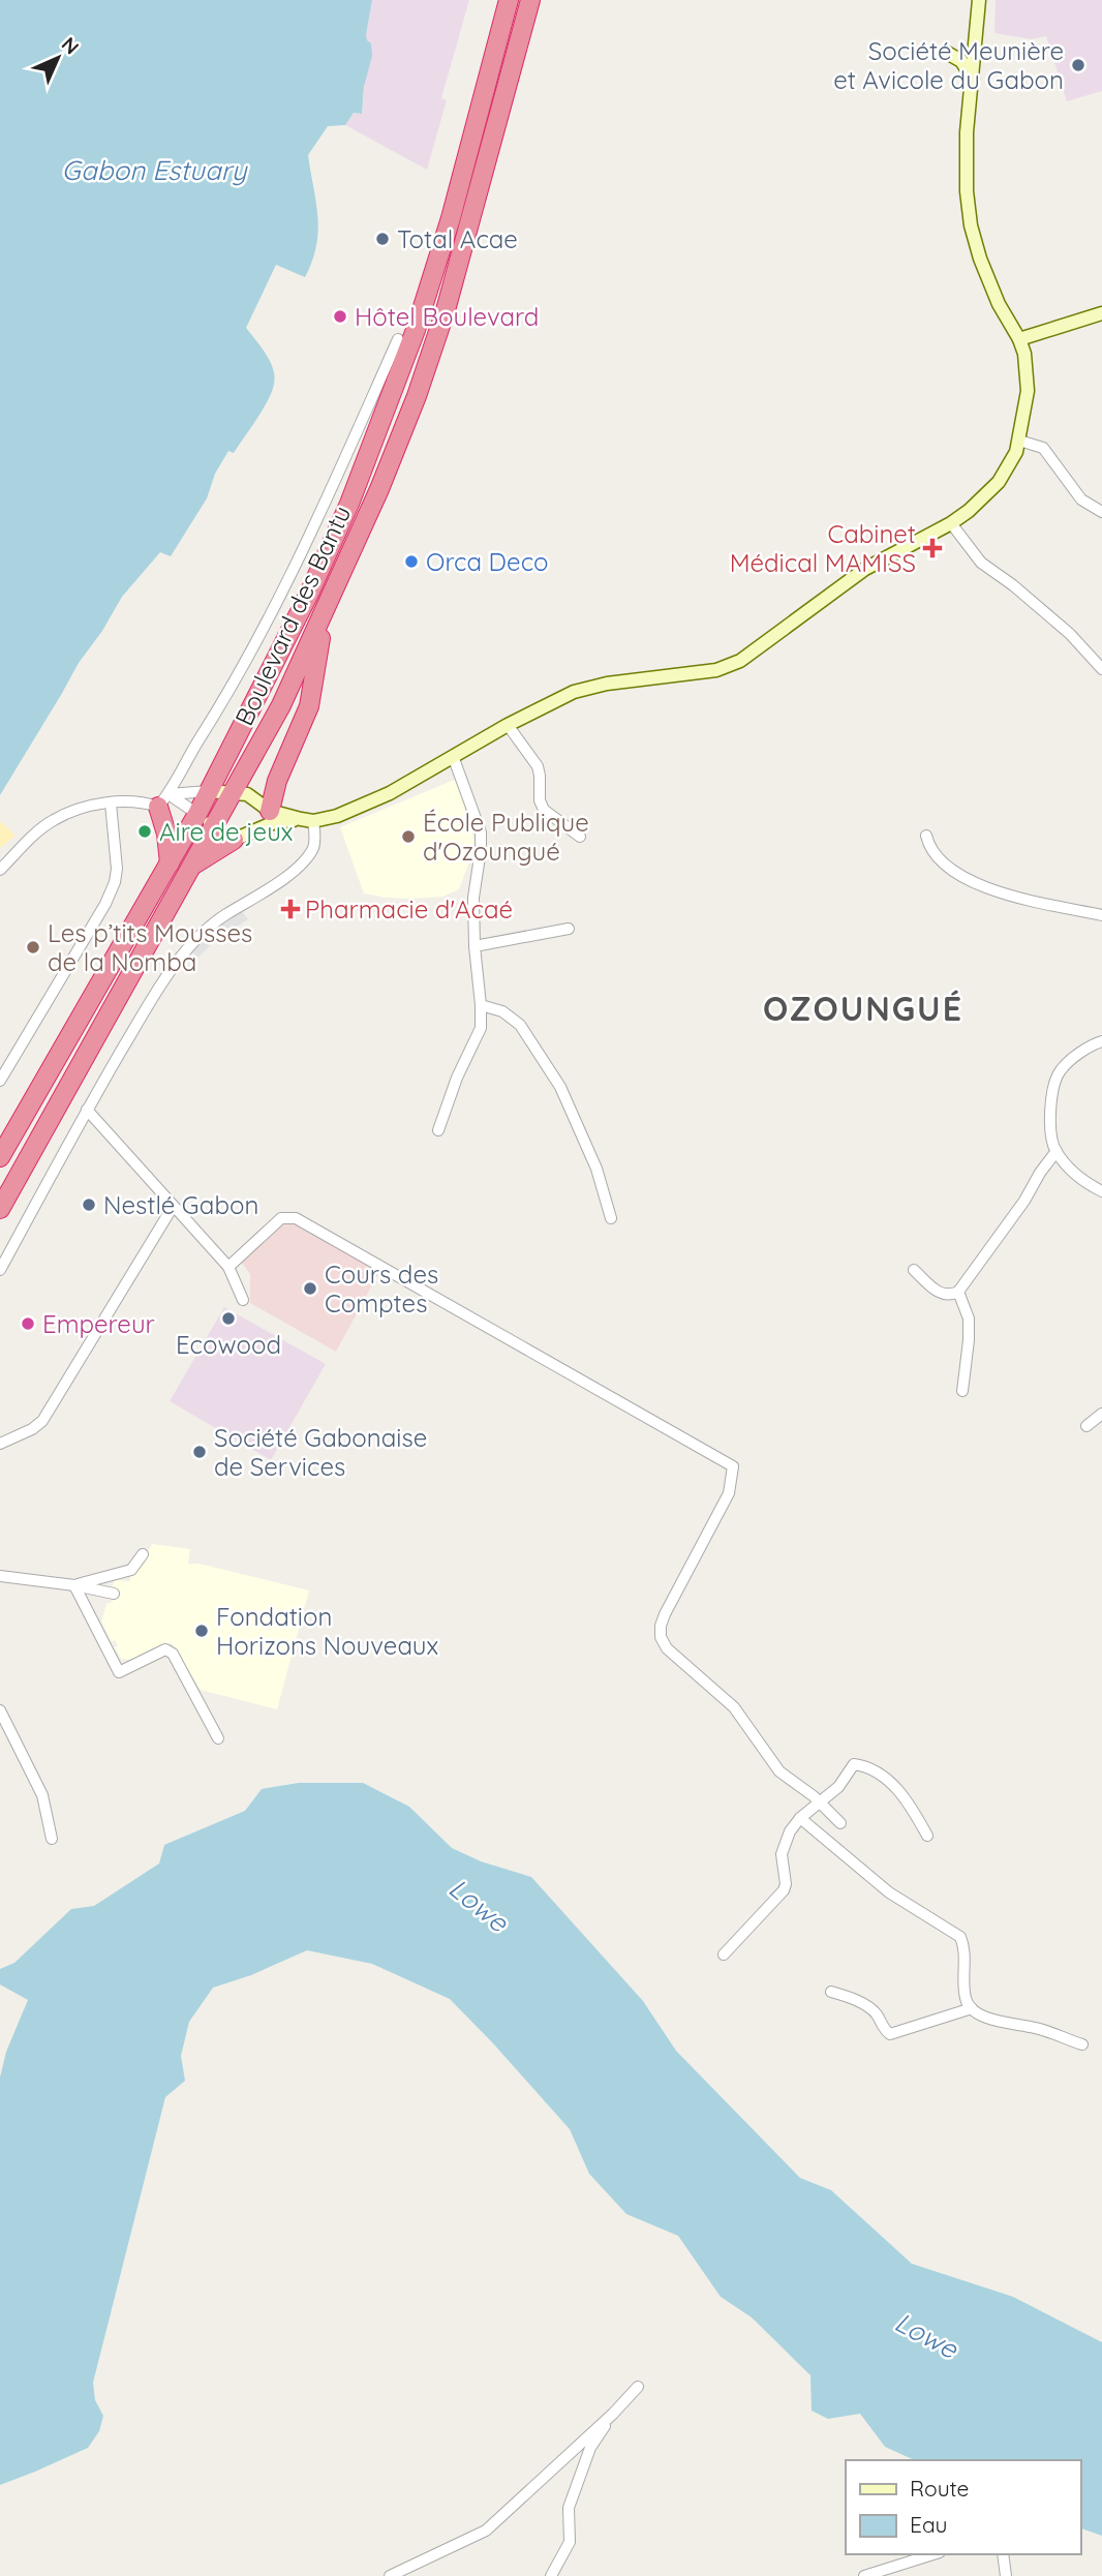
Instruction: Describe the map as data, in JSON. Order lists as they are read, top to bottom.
{
  "streets": {
    "highway": ["Boulevard des Bantu"]
  },
  "districts": ["OZOUNGUÉ"],
  "water": ["Gabon Estuary", "Lowe"],
  "places": {
    "other": [
      "Société Meunière et Avicole du Gabon",
      "Total Acae",
      "Hôtel Boulevard",
      "Orca Deco",
      "Aire de jeux",
      "École Publique d'Ozoungué",
      "Les p’tits Mousses de la Nomba",
      "Nestlé Gabon",
      "Cours des Comptes",
      "Ecowood",
      "Empereur",
      "Société Gabonaise de Services",
      "Fondation Horizons Nouveaux"
    ],
    "health": ["Cabinet Médical MAMISS", "Pharmacie d'Acaé"]
  },
  "legend": ["Route", "Eau"],
  "north": "top right"
}
